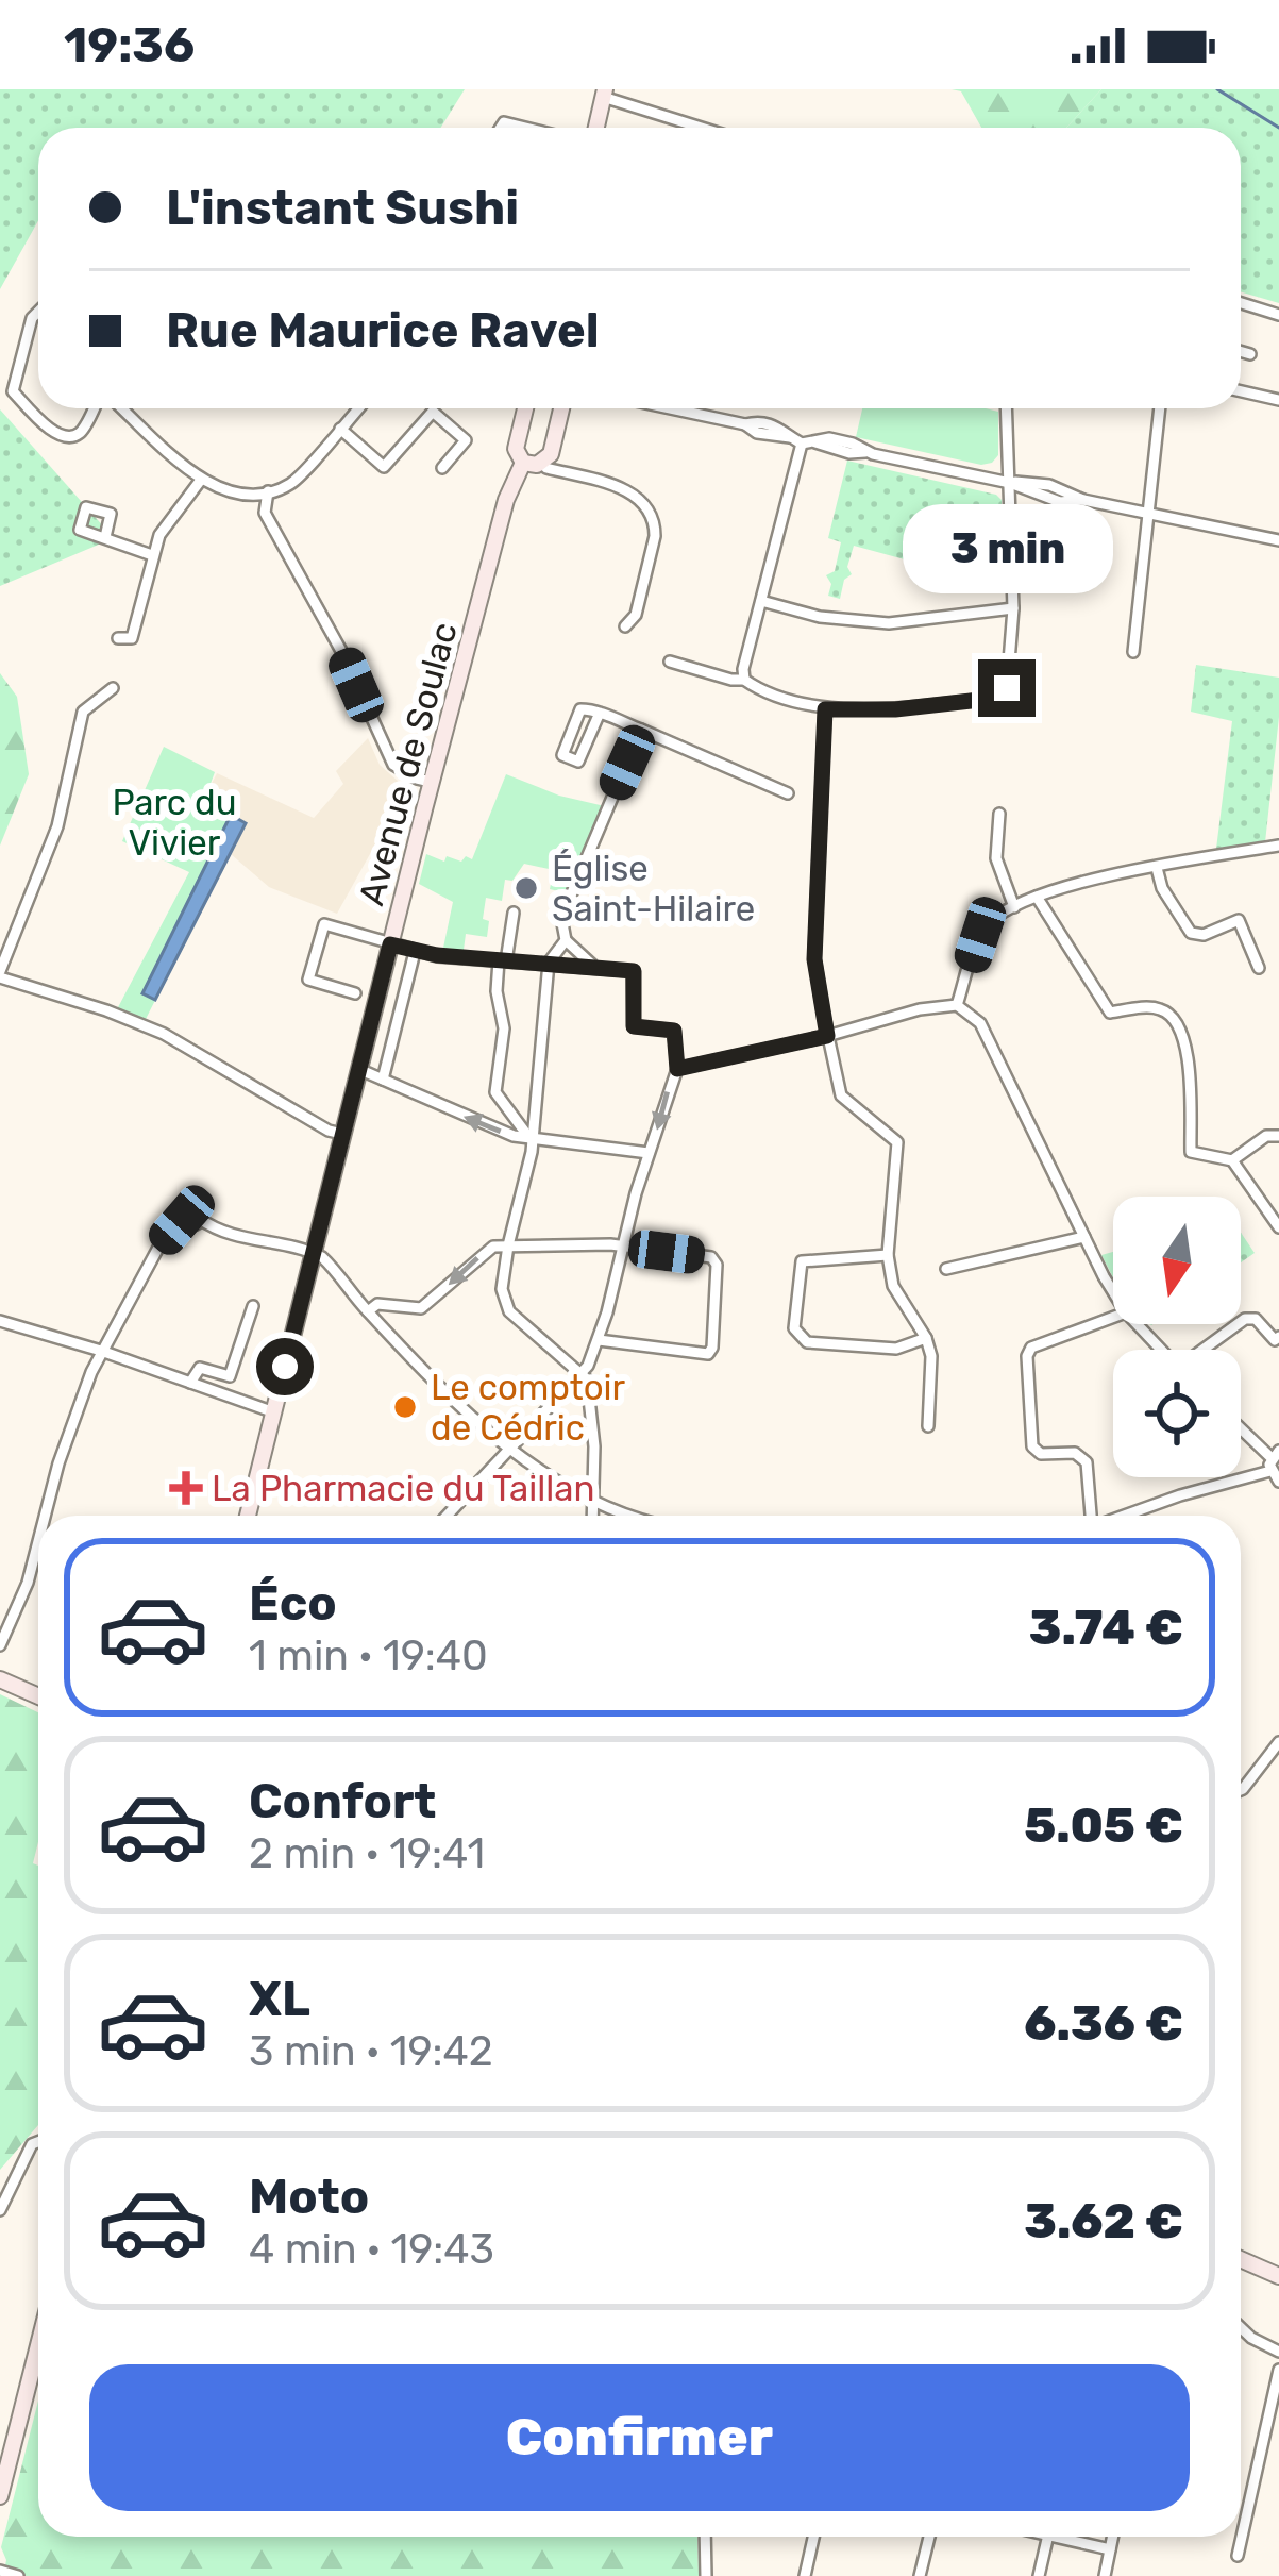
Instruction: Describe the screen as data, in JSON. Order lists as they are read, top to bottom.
{
  "streets": {
    "main road": ["Avenue de Soulac"]
  },
  "parks": ["Parc du Vivier"],
  "places": {
    "other": ["Église Saint-Hilaire", "Le comptoir de Cédric"],
    "health": ["La Pharmacie du Taillan"]
  },
  "north": "bottom",
  "page": {
    "status": "19:36",
    "banner": ["L'instant Sushi", "Rue Maurice Ravel"],
    "bubble": "3 min",
    "list": [
      {
        "name": "Éco",
        "note": "1 min · 19:40",
        "value": "3.74 €"
      },
      {
        "name": "Confort",
        "note": "2 min · 19:41",
        "value": "5.05 €"
      },
      {
        "name": "XL",
        "note": "3 min · 19:42",
        "value": "6.36 €"
      },
      {
        "name": "Moto",
        "note": "4 min · 19:43",
        "value": "3.62 €"
      }
    ],
    "buttons": "Confirmer"
  }
}
